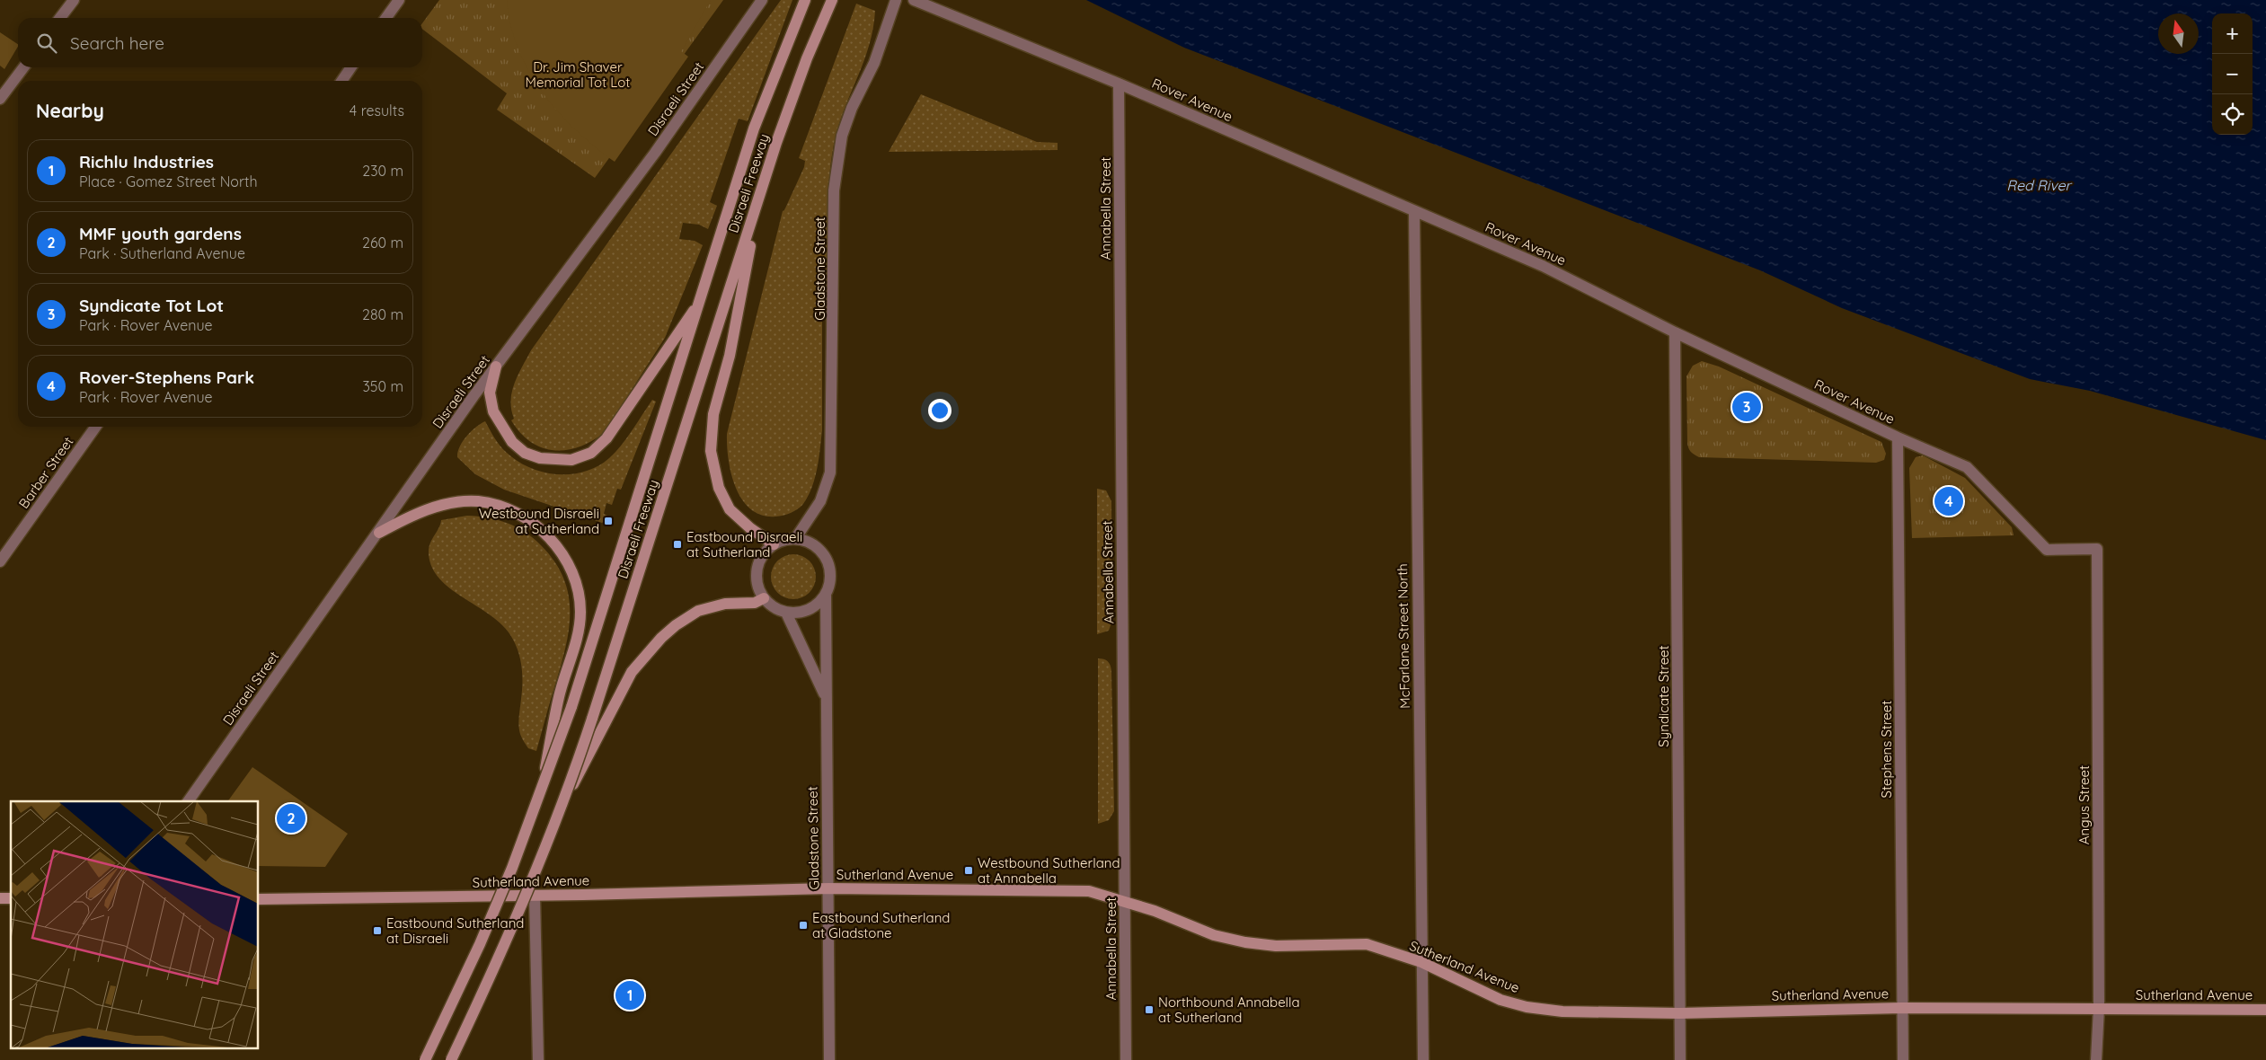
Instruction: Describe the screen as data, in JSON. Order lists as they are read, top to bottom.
{
  "streets": {
    "main road": ["Disraeli Freeway", "Sutherland Avenue"],
    "street": [
      "Disraeli Street",
      "Rover Avenue",
      "Annabella Street",
      "Gladstone Street",
      "Barber Street",
      "McFarlane Street North",
      "Syndicate Street",
      "Stephens Street",
      "Angus Street"
    ]
  },
  "crossings": [
    ["Rover Avenue", "Annabella Street"],
    ["Rover Avenue", "McFarlane Street North"],
    ["Rover Avenue", "Syndicate Street"],
    ["Rover Avenue", "Stephens Street"],
    ["Rover Avenue", "Angus Street"],
    ["Annabella Street", "Sutherland Avenue"],
    ["Gladstone Street", "Sutherland Avenue"],
    ["McFarlane Street North", "Sutherland Avenue"],
    ["Syndicate Street", "Sutherland Avenue"],
    ["Stephens Street", "Sutherland Avenue"],
    ["Angus Street", "Sutherland Avenue"]
  ],
  "water": ["Red River"],
  "parks": ["Dr. Jim Shaver Memorial Tot Lot"],
  "places": {
    "transit": [
      "Westbound Disraeli at Sutherland",
      "Eastbound Disraeli at Sutherland",
      "Westbound Sutherland at Annabella",
      "Eastbound Sutherland at Gladstone",
      "Eastbound Sutherland at Disraeli",
      "Northbound Annabella at Sutherland"
    ]
  },
  "north": "top",
  "page": {
    "map_buttons": ["+", "−"],
    "search": "Search here",
    "heading": ["Nearby", "4 results"],
    "list": [
      {
        "mark": "1",
        "name": "Richlu Industries",
        "note": "Place · Gomez Street North",
        "value": "230 m"
      },
      {
        "mark": "2",
        "name": "MMF youth gardens",
        "note": "Park · Sutherland Avenue",
        "value": "260 m"
      },
      {
        "mark": "3",
        "name": "Syndicate Tot Lot",
        "note": "Park · Rover Avenue",
        "value": "280 m"
      },
      {
        "mark": "4",
        "name": "Rover-Stephens Park",
        "note": "Park · Rover Avenue",
        "value": "350 m"
      }
    ],
    "pins": [
      "3",
      "4",
      "2",
      "1"
    ]
  }
}
